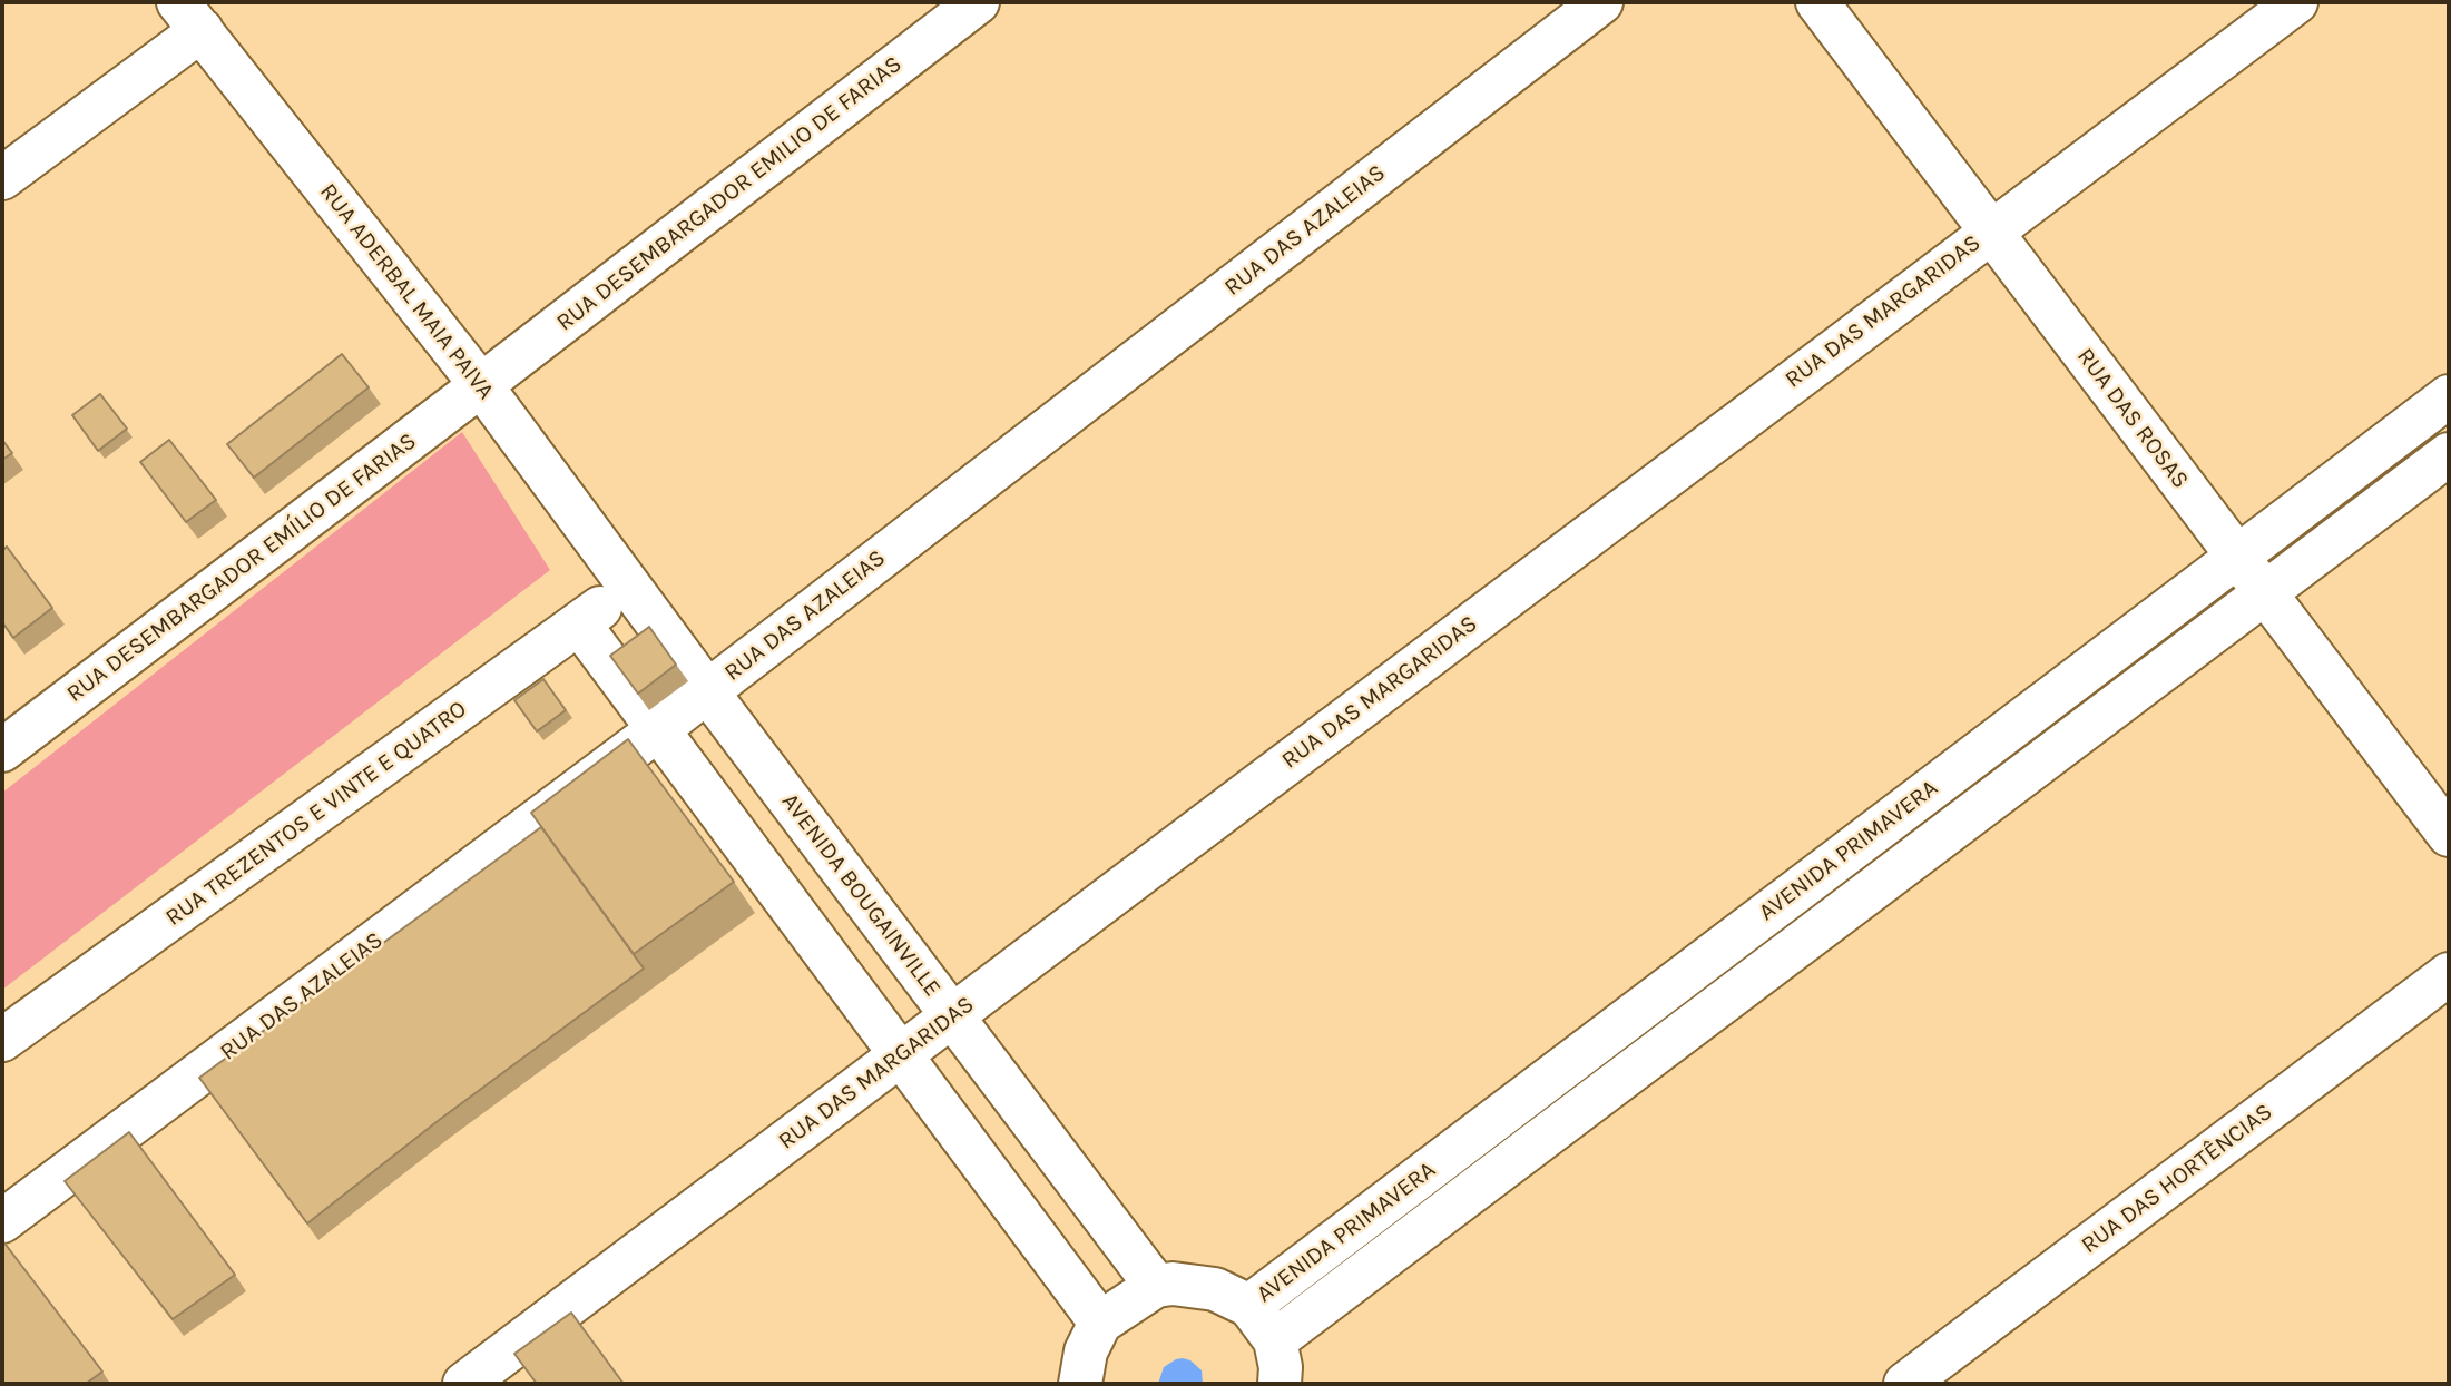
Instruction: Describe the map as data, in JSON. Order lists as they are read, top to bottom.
{
  "streets": {
    "street": [
      "RUA DESEMBARGADOR EMILIO DE FARIAS",
      "RUA DAS AZALEIAS",
      "RUA ADERBAL MAIA PAIVA",
      "RUA DAS MARGARIDAS",
      "RUA DAS ROSAS",
      "RUA DESEMBARGADOR EMÍLIO DE FARIAS",
      "RUA TREZENTOS E VINTE E QUATRO",
      "AVENIDA PRIMAVERA",
      "AVENIDA BOUGAINVILLE",
      "RUA DAS HORTÊNCIAS"
    ]
  },
  "crossings": [
    ["RUA DESEMBARGADOR EMILIO DE FARIAS", "RUA ADERBAL MAIA PAIVA"],
    ["RUA DESEMBARGADOR EMILIO DE FARIAS", "RUA DESEMBARGADOR EMÍLIO DE FARIAS"],
    ["RUA DAS AZALEIAS", "RUA ADERBAL MAIA PAIVA"],
    ["RUA DAS AZALEIAS", "AVENIDA BOUGAINVILLE"],
    ["RUA ADERBAL MAIA PAIVA", "RUA DESEMBARGADOR EMÍLIO DE FARIAS"],
    ["RUA ADERBAL MAIA PAIVA", "RUA TREZENTOS E VINTE E QUATRO"],
    ["RUA ADERBAL MAIA PAIVA", "AVENIDA BOUGAINVILLE"],
    ["RUA DAS MARGARIDAS", "RUA DAS ROSAS"],
    ["RUA DAS MARGARIDAS", "AVENIDA BOUGAINVILLE"],
    ["RUA DAS ROSAS", "AVENIDA PRIMAVERA"],
    ["AVENIDA PRIMAVERA", "AVENIDA BOUGAINVILLE"]
  ]
}
